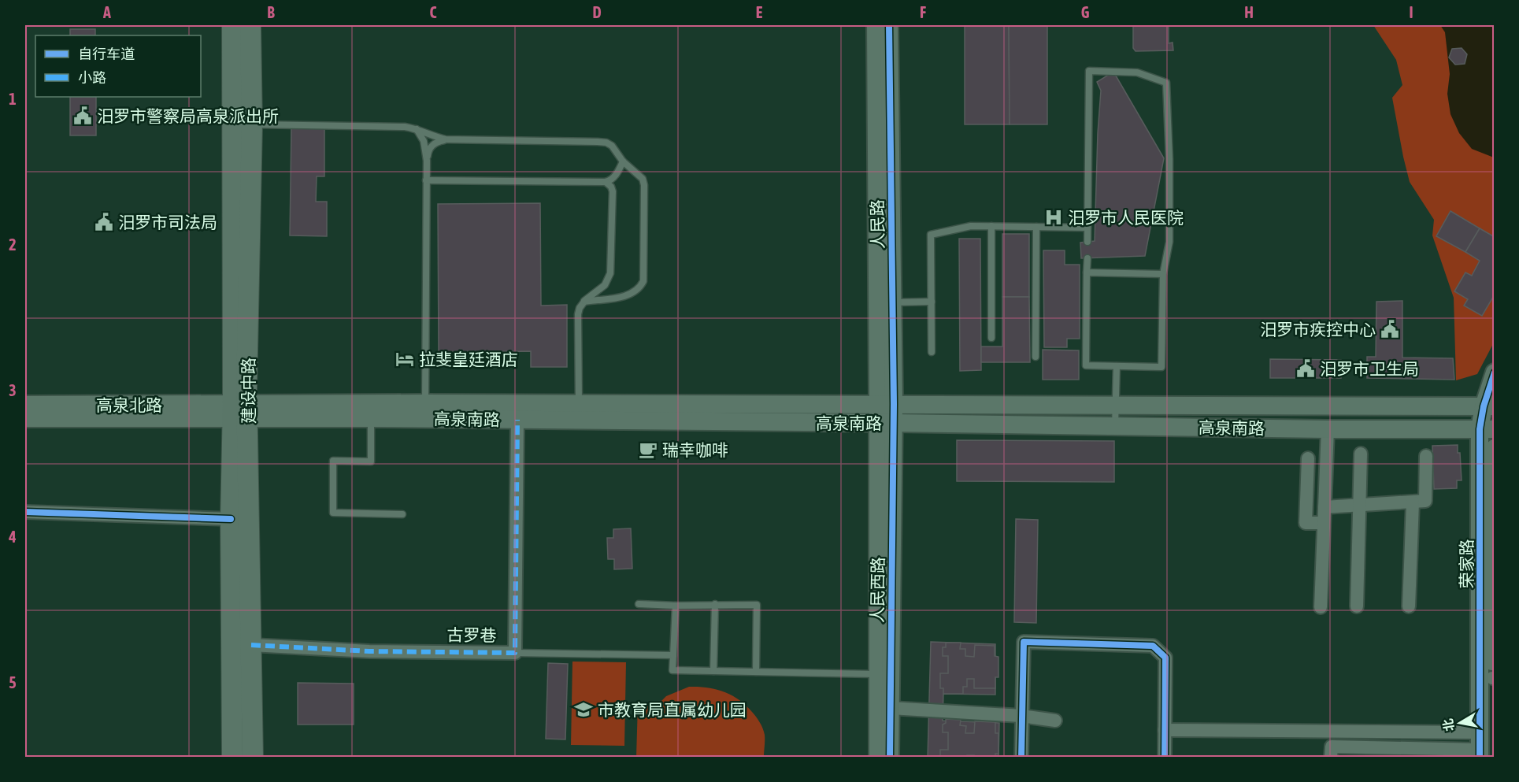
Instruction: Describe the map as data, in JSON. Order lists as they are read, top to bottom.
{
  "streets": {
    "main road": [
      "人民路",
      "建设中路",
      "高泉北路",
      "高泉南路",
      "荣家路",
      "人民西路"
    ],
    "street": ["古罗巷"]
  },
  "crossings": [
    ["人民路", "高泉南路"],
    ["人民路", "人民西路"],
    ["建设中路", "高泉北路"],
    ["建设中路", "高泉南路"],
    ["建设中路", "古罗巷"],
    ["高泉北路", "高泉南路"],
    ["高泉南路", "荣家路"],
    ["高泉南路", "人民西路"],
    ["高泉南路", "古罗巷"]
  ],
  "places": {
    "public building": [
      "汨罗市警察局高泉派出所",
      "汨罗市司法局",
      "汨罗市疾控中心",
      "汨罗市卫生局"
    ],
    "hospital": ["汨罗市人民医院"],
    "hotel": ["拉斐皇廷酒店"],
    "cafe": ["瑞幸咖啡"],
    "school or university": ["市教育局直属幼儿园"]
  },
  "legend": ["自行车道", "小路"],
  "north": "left",
  "grid": {
    "columns": [
      "A",
      "B",
      "C",
      "D",
      "E",
      "F",
      "G",
      "H",
      "I"
    ],
    "rows": [
      "1",
      "2",
      "3",
      "4",
      "5"
    ]
  }
}
